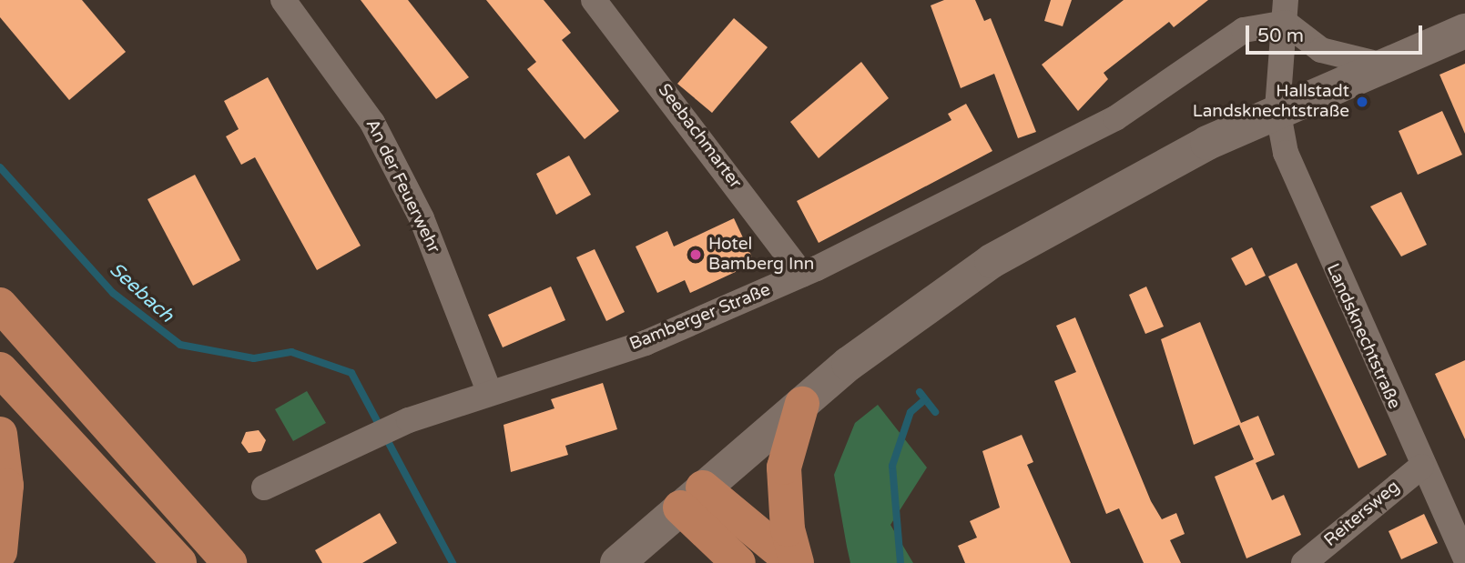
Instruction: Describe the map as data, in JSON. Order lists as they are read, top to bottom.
{
  "streets": {
    "street": [
      "Seebachmarter",
      "An der Feuerwehr",
      "Bamberger Straße",
      "Landsknechtstraße",
      "Reitersweg"
    ]
  },
  "crossings": [
    ["Seebachmarter", "Bamberger Straße"],
    ["An der Feuerwehr", "Bamberger Straße"],
    ["Bamberger Straße", "Landsknechtstraße"],
    ["Landsknechtstraße", "Reitersweg"]
  ],
  "water": ["Seebach"],
  "places": ["Hallstadt Landsknechtstraße", "Hotel Bamberg Inn"],
  "scale_bar": "50 m"
}
